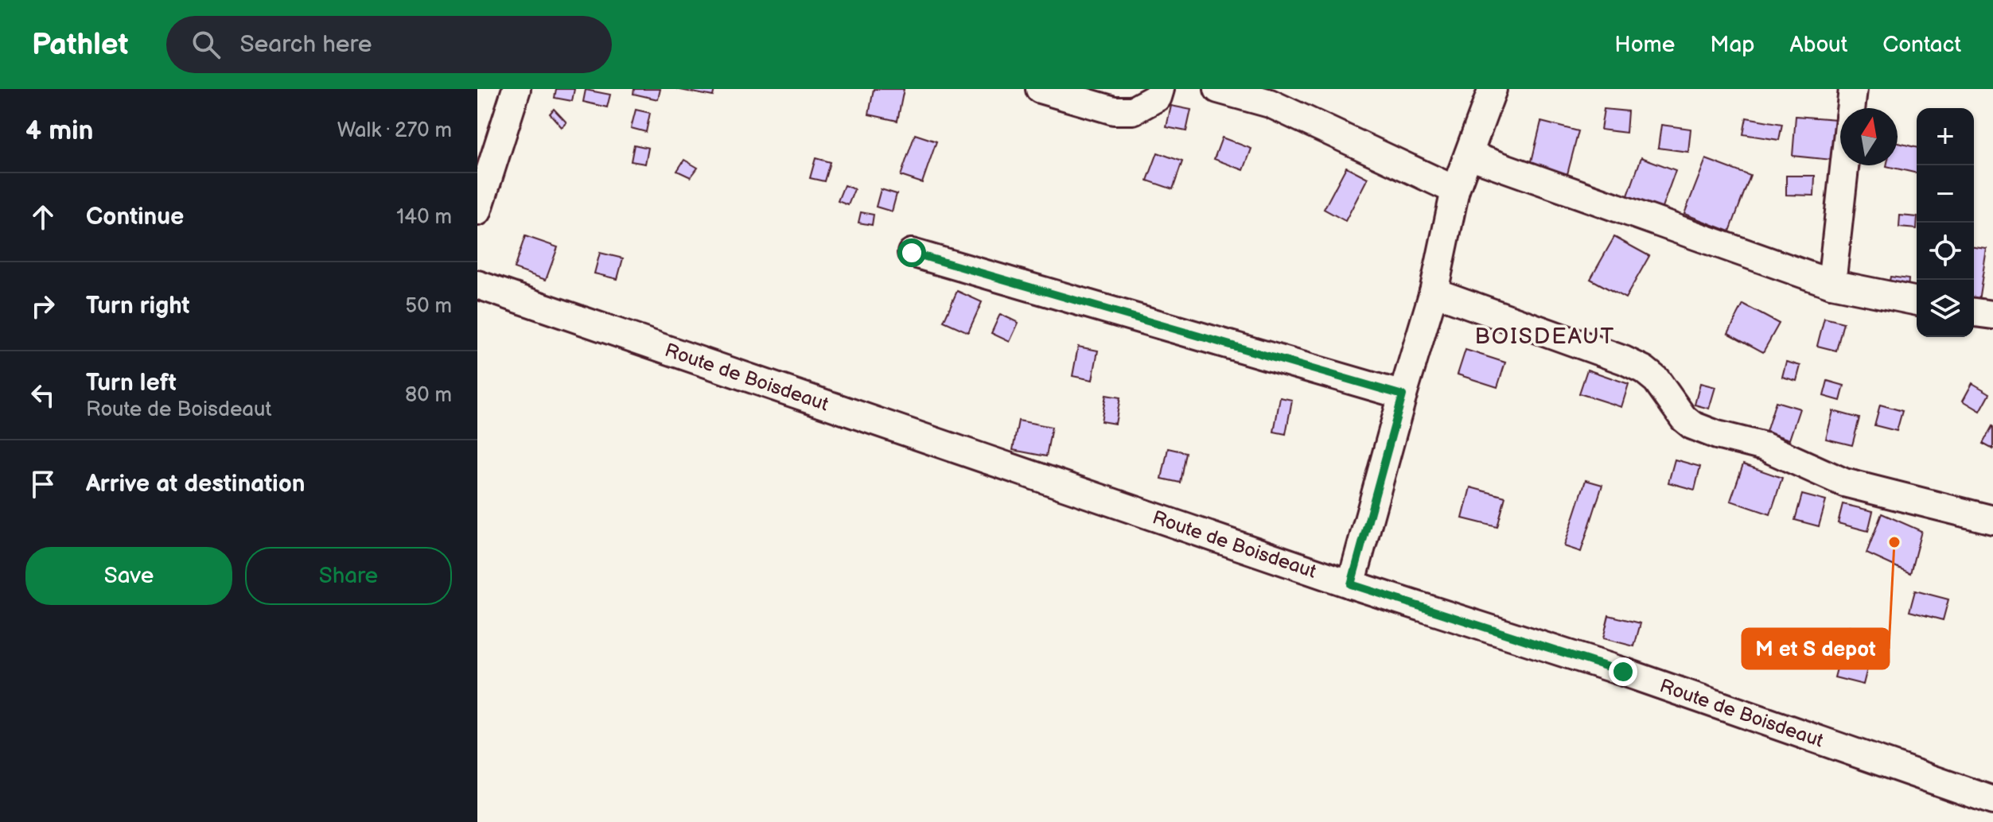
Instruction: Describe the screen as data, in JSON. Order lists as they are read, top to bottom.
{
  "streets": {
    "street": ["Route de Boisdeaut"]
  },
  "districts": ["BOISDEAUT"],
  "places": ["M et S depot"],
  "north": "top",
  "page": {
    "header": "Pathlet",
    "search": "Search here",
    "nav": [
      "Home",
      "Map",
      "About",
      "Contact"
    ],
    "heading": ["4 min", "Walk · 270 m"],
    "map_buttons": ["+", "−"],
    "list": [
      ["Continue", "140 m"],
      ["Turn right", "50 m"],
      ["Turn left", "Route de Boisdeaut", "80 m"],
      "Arrive at destination"
    ],
    "buttons": ["Save", "Share"]
  }
}
